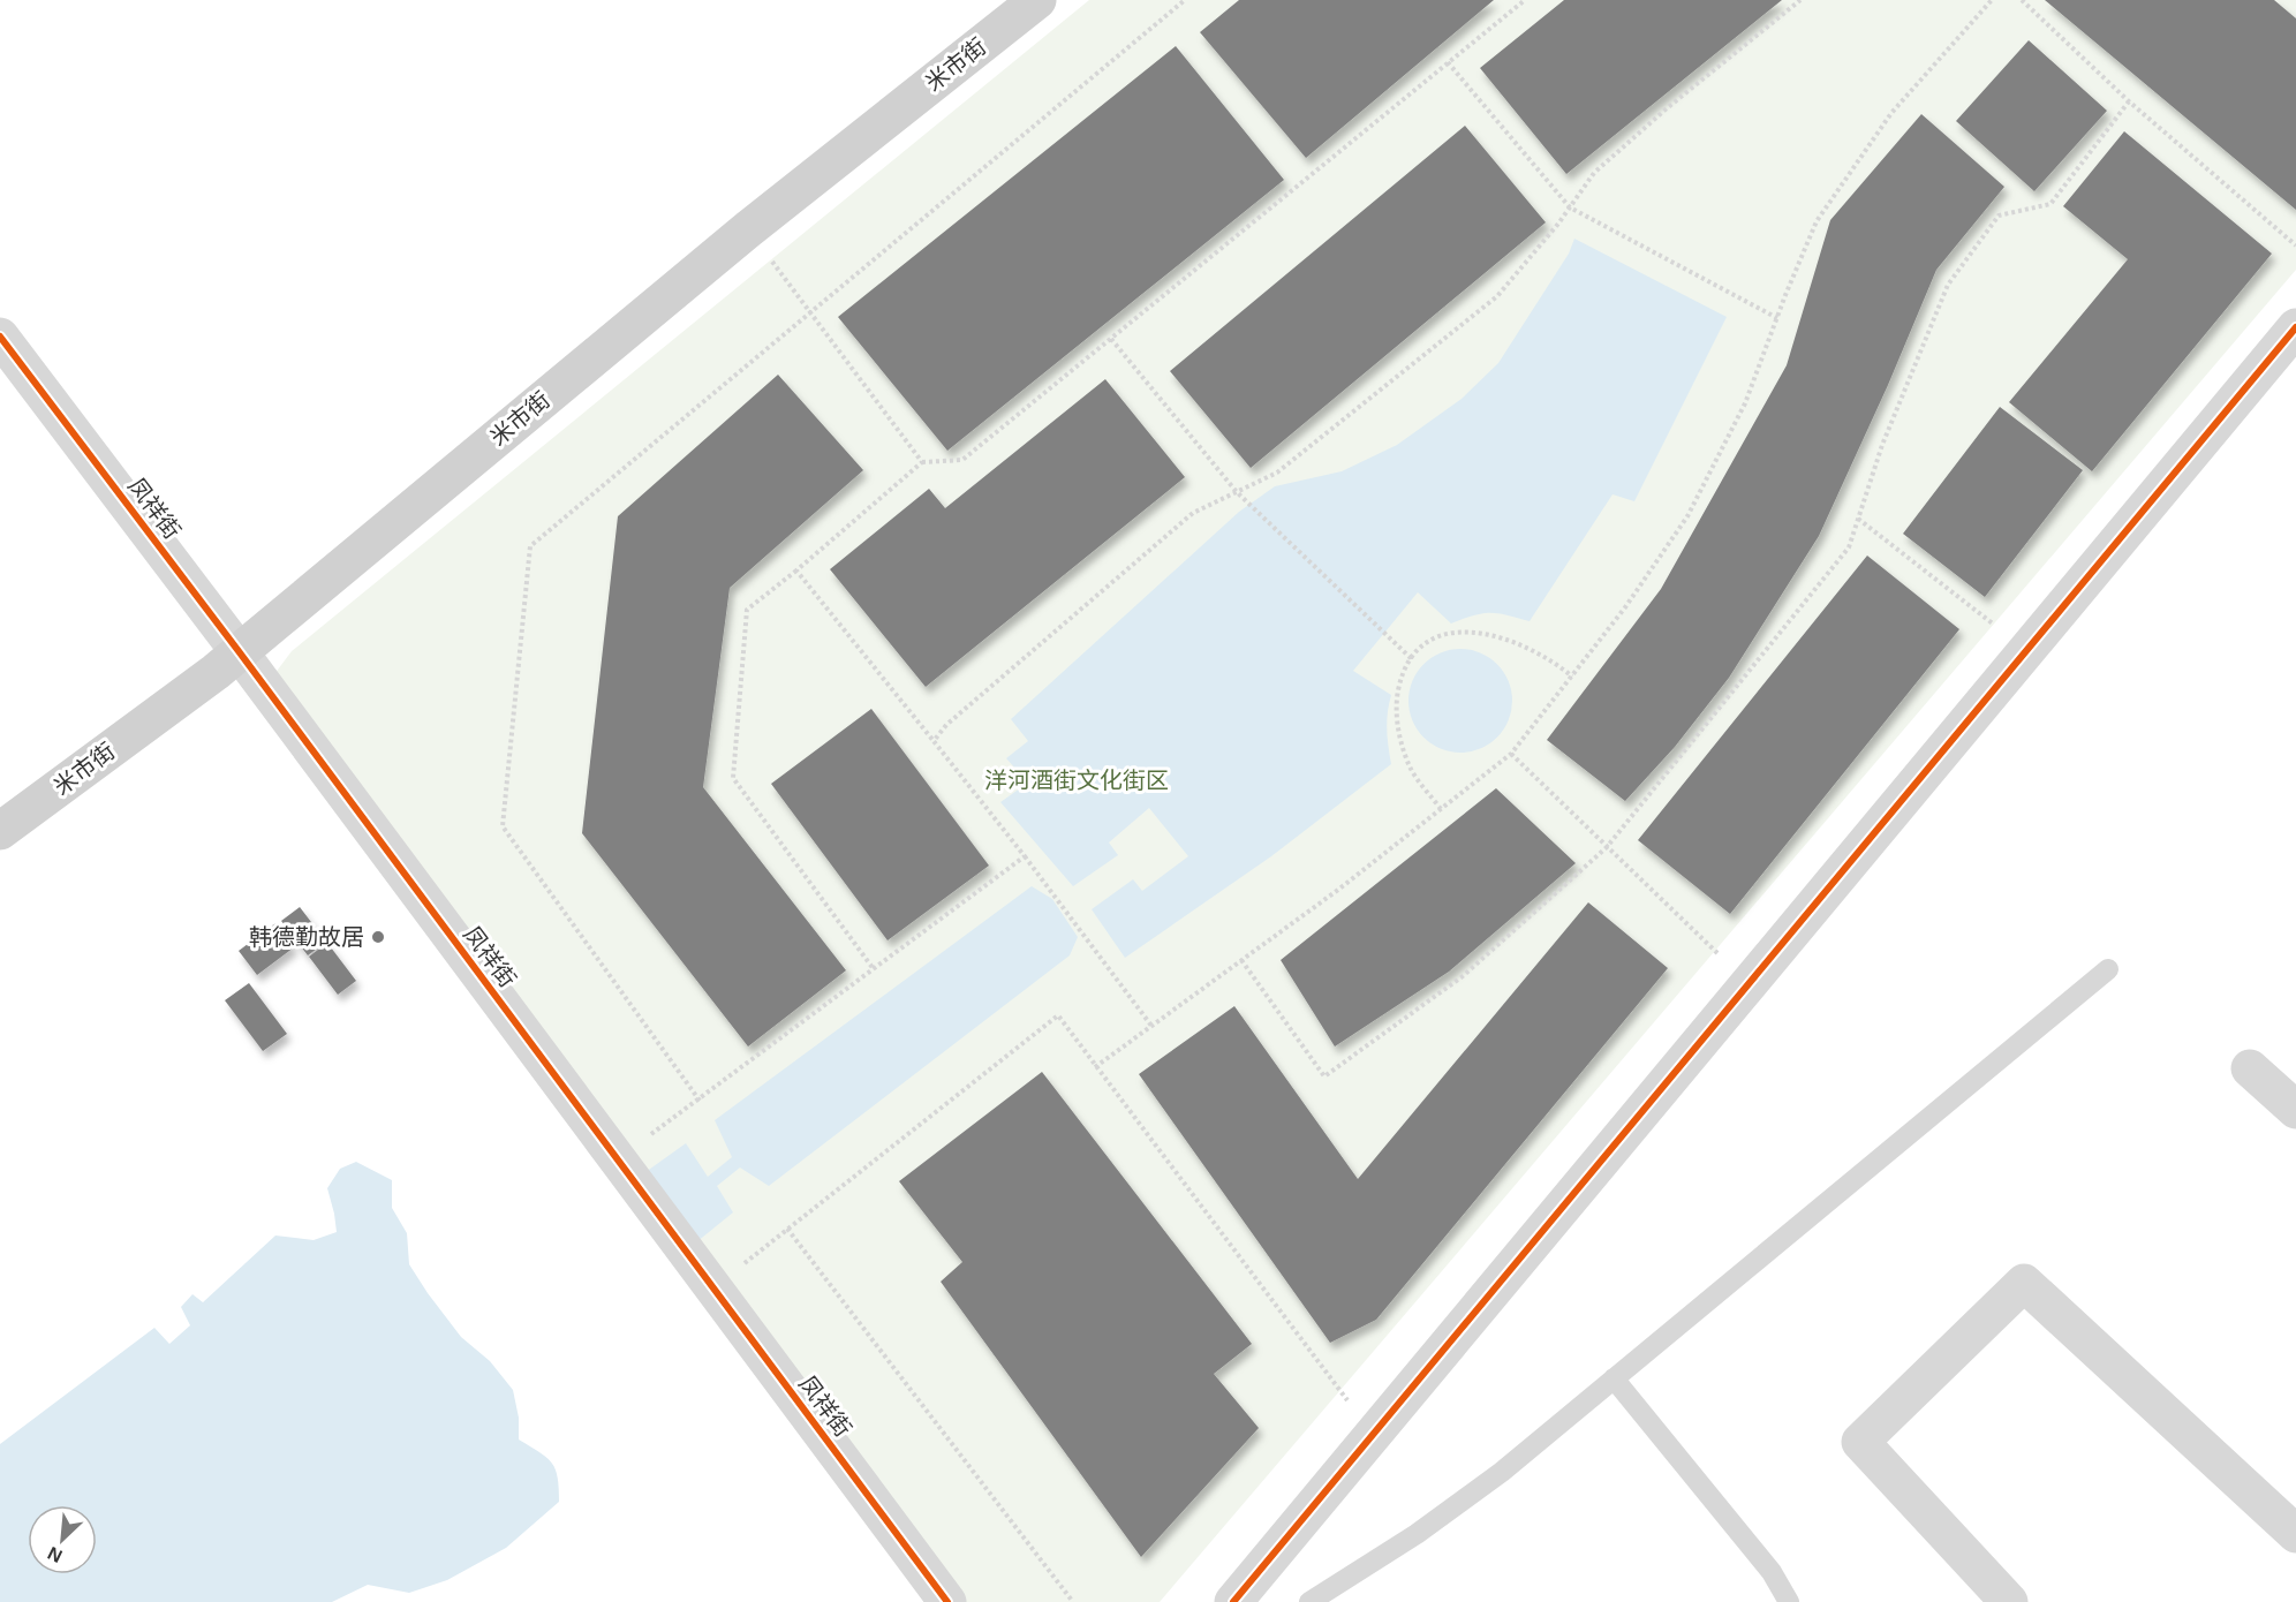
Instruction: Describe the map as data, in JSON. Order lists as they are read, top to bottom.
{
  "streets": {
    "street": ["米市街", "凤祥街"]
  },
  "crossings": [
    ["米市街", "凤祥街"]
  ],
  "parks": ["洋河酒街文化街区"],
  "places": ["韩德勤故居"],
  "north": "bottom left"
}
